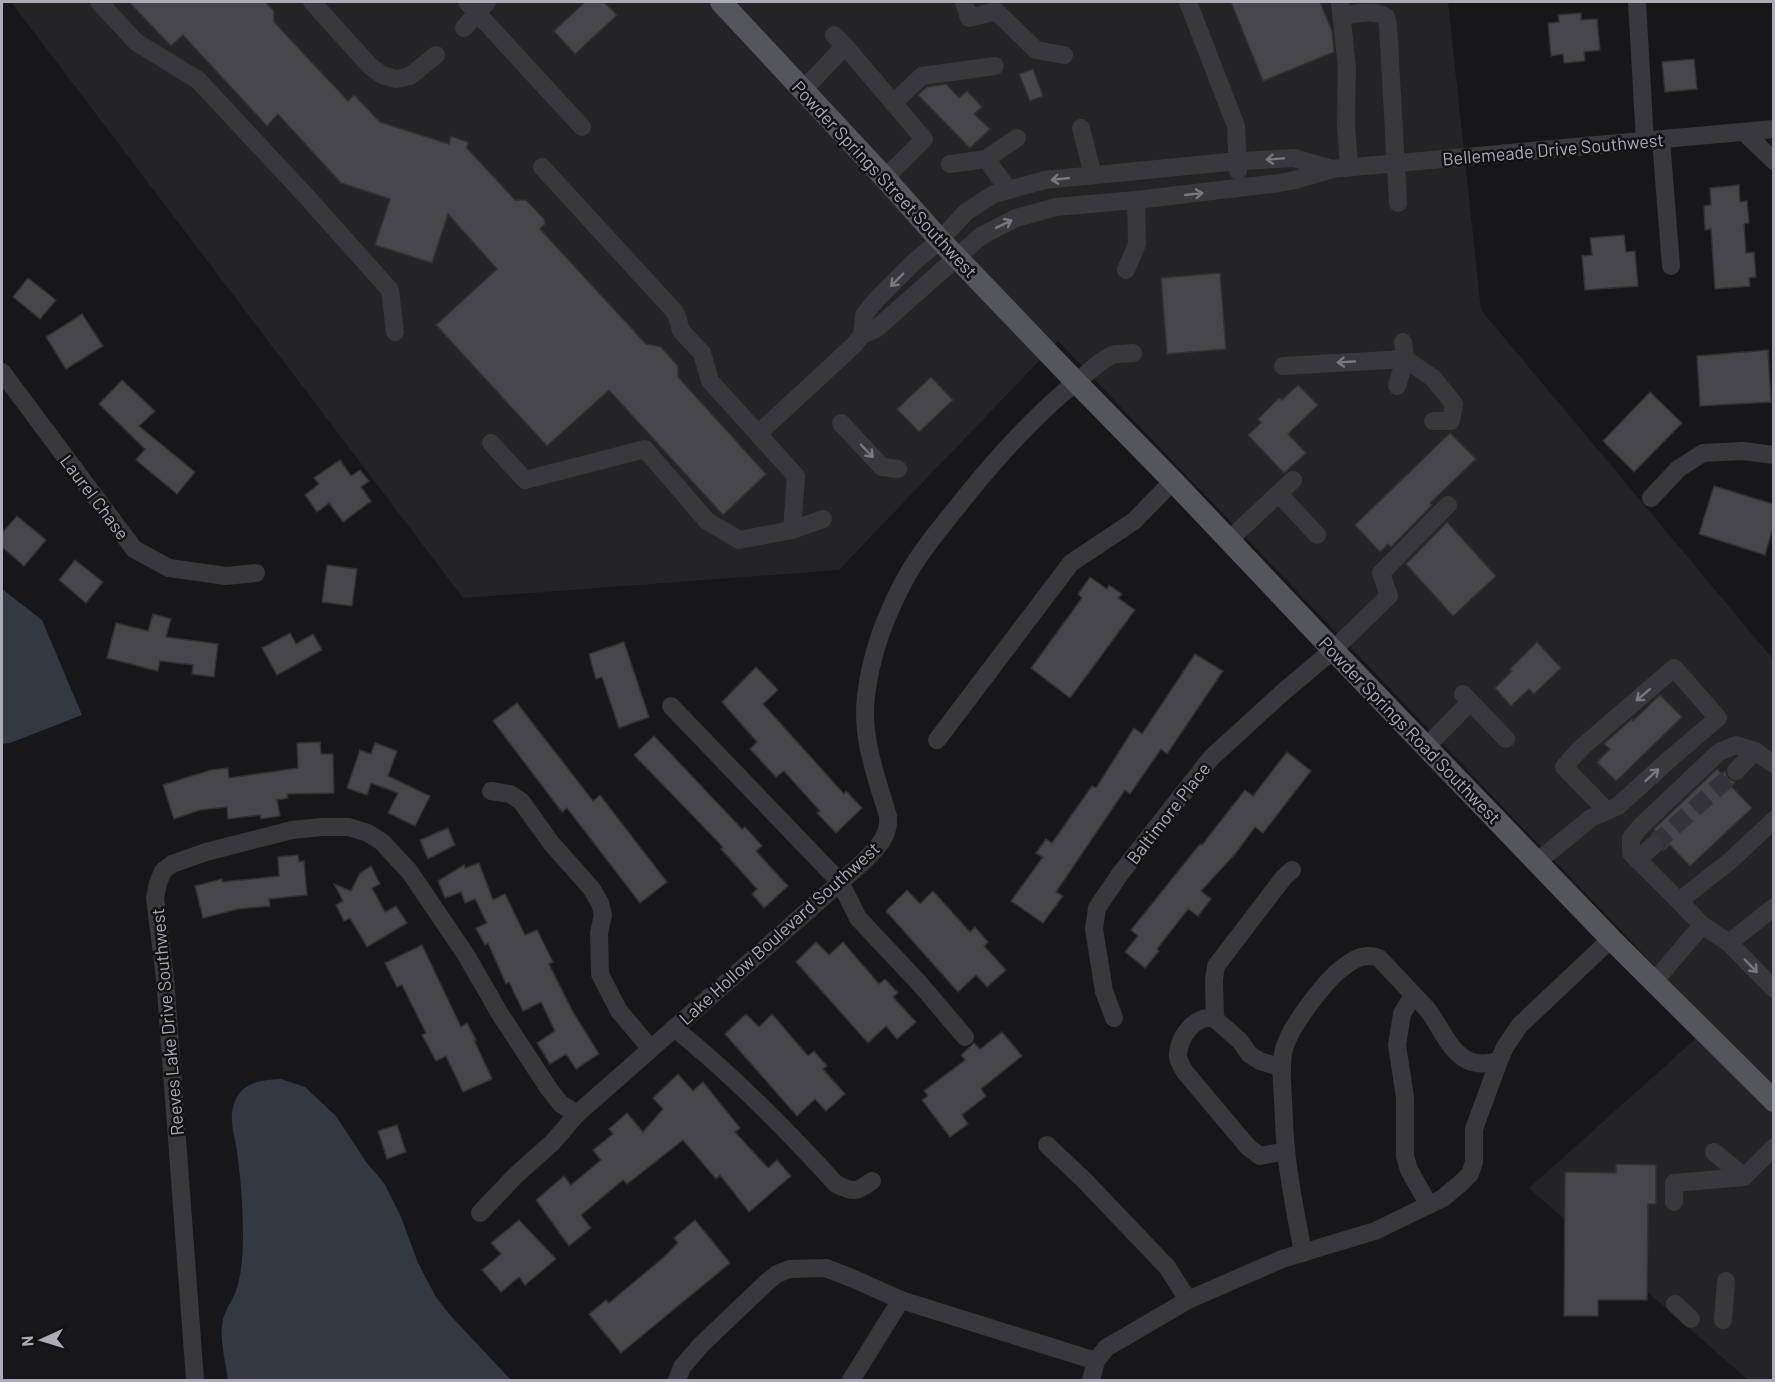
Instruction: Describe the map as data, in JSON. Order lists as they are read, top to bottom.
{
  "streets": {
    "main road": ["Powder Springs Street Southwest", "Powder Springs Road Southwest"],
    "street": [
      "Bellemeade Drive Southwest",
      "Laurel Chase",
      "Baltimore Place",
      "Lake Hollow Boulevard Southwest",
      "Reeves Lake Drive Southwest"
    ]
  },
  "crossings": [
    ["Bellemeade Drive Southwest", "Powder Springs Street Southwest"],
    ["Powder Springs Street Southwest", "Powder Springs Road Southwest"],
    ["Powder Springs Road Southwest", "Baltimore Place"],
    ["Powder Springs Road Southwest", "Lake Hollow Boulevard Southwest"],
    ["Lake Hollow Boulevard Southwest", "Reeves Lake Drive Southwest"]
  ],
  "north": "left"
}
